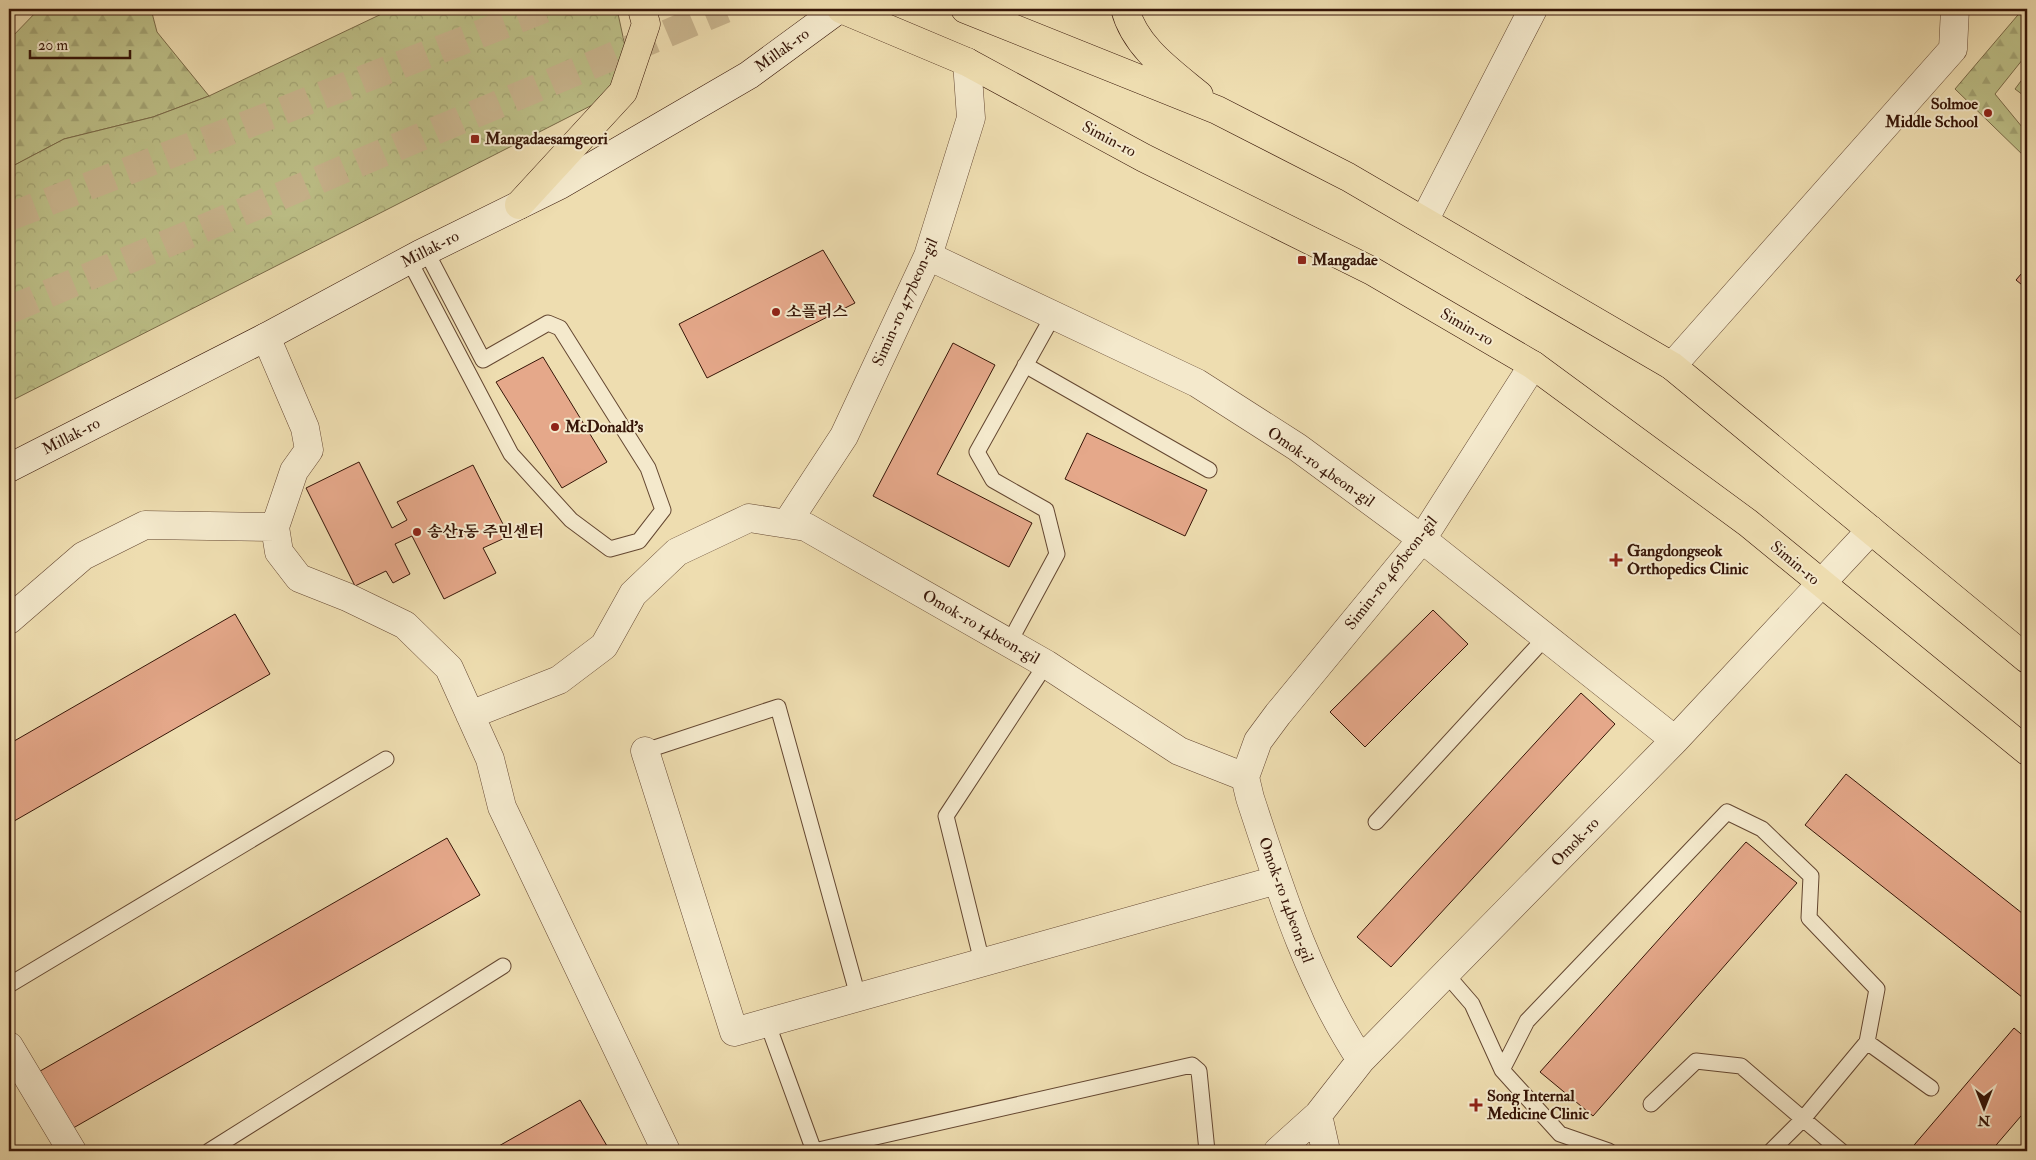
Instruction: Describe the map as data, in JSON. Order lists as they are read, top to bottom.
{
  "streets": {
    "main road": ["Simin-ro"],
    "street": [
      "Millak-ro",
      "Simin-ro 477beon-gil",
      "Omok-ro 4beon-gil",
      "Simin-ro 465beon-gil",
      "Omok-ro 14beon-gil",
      "Omok-ro"
    ]
  },
  "crossings": [
    ["Millak-ro", "Simin-ro"],
    ["Simin-ro", "Simin-ro 477beon-gil"],
    ["Simin-ro", "Simin-ro 465beon-gil"],
    ["Simin-ro", "Omok-ro"],
    ["Simin-ro 477beon-gil", "Omok-ro 4beon-gil"],
    ["Simin-ro 477beon-gil", "Omok-ro 14beon-gil"],
    ["Omok-ro 4beon-gil", "Simin-ro 465beon-gil"],
    ["Omok-ro 4beon-gil", "Omok-ro"],
    ["Simin-ro 465beon-gil", "Omok-ro 14beon-gil"],
    ["Omok-ro 14beon-gil", "Omok-ro"]
  ],
  "places": {
    "other": [
      "Solmoe Middle School",
      "소플러스",
      "McDonald's",
      "송산1동 주민센터"
    ],
    "transit": ["Mangadaesamgeori", "Mangadae"],
    "health": ["Gangdongseok Orthopedics Clinic", "Song Internal Medicine Clinic"]
  },
  "scale_bar": "20 m",
  "north": "bottom"
}
